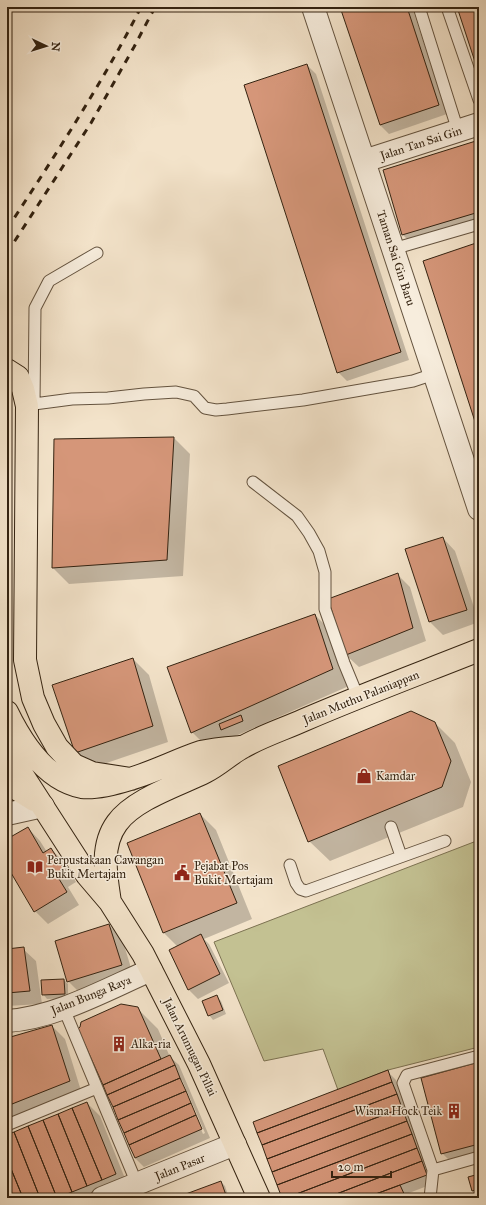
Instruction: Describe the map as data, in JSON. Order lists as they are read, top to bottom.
{
  "streets": {
    "main road": ["Jalan Muthu Palaniappan", "Jalan Arumugan Pillai"],
    "street": [
      "Jalan Tan Sai Gin",
      "Taman Sai Gin Baru",
      "Jalan Bunga Raya",
      "Jalan Pasar"
    ]
  },
  "crossings": [
    ["Jalan Tan Sai Gin", "Taman Sai Gin Baru"],
    ["Jalan Muthu Palaniappan", "Jalan Arumugan Pillai"],
    ["Jalan Bunga Raya", "Jalan Arumugan Pillai"],
    ["Jalan Arumugan Pillai", "Jalan Pasar"]
  ],
  "places": {
    "shop": ["Kamdar"],
    "library": ["Perpustakaan Cawangan Bukit Mertajam"],
    "public building": ["Pejabat Pos Bukit Mertajam"],
    "building": ["Alka-ria", "Wisma Hock Teik"]
  },
  "scale_bar": "20 m",
  "north": "right"
}
